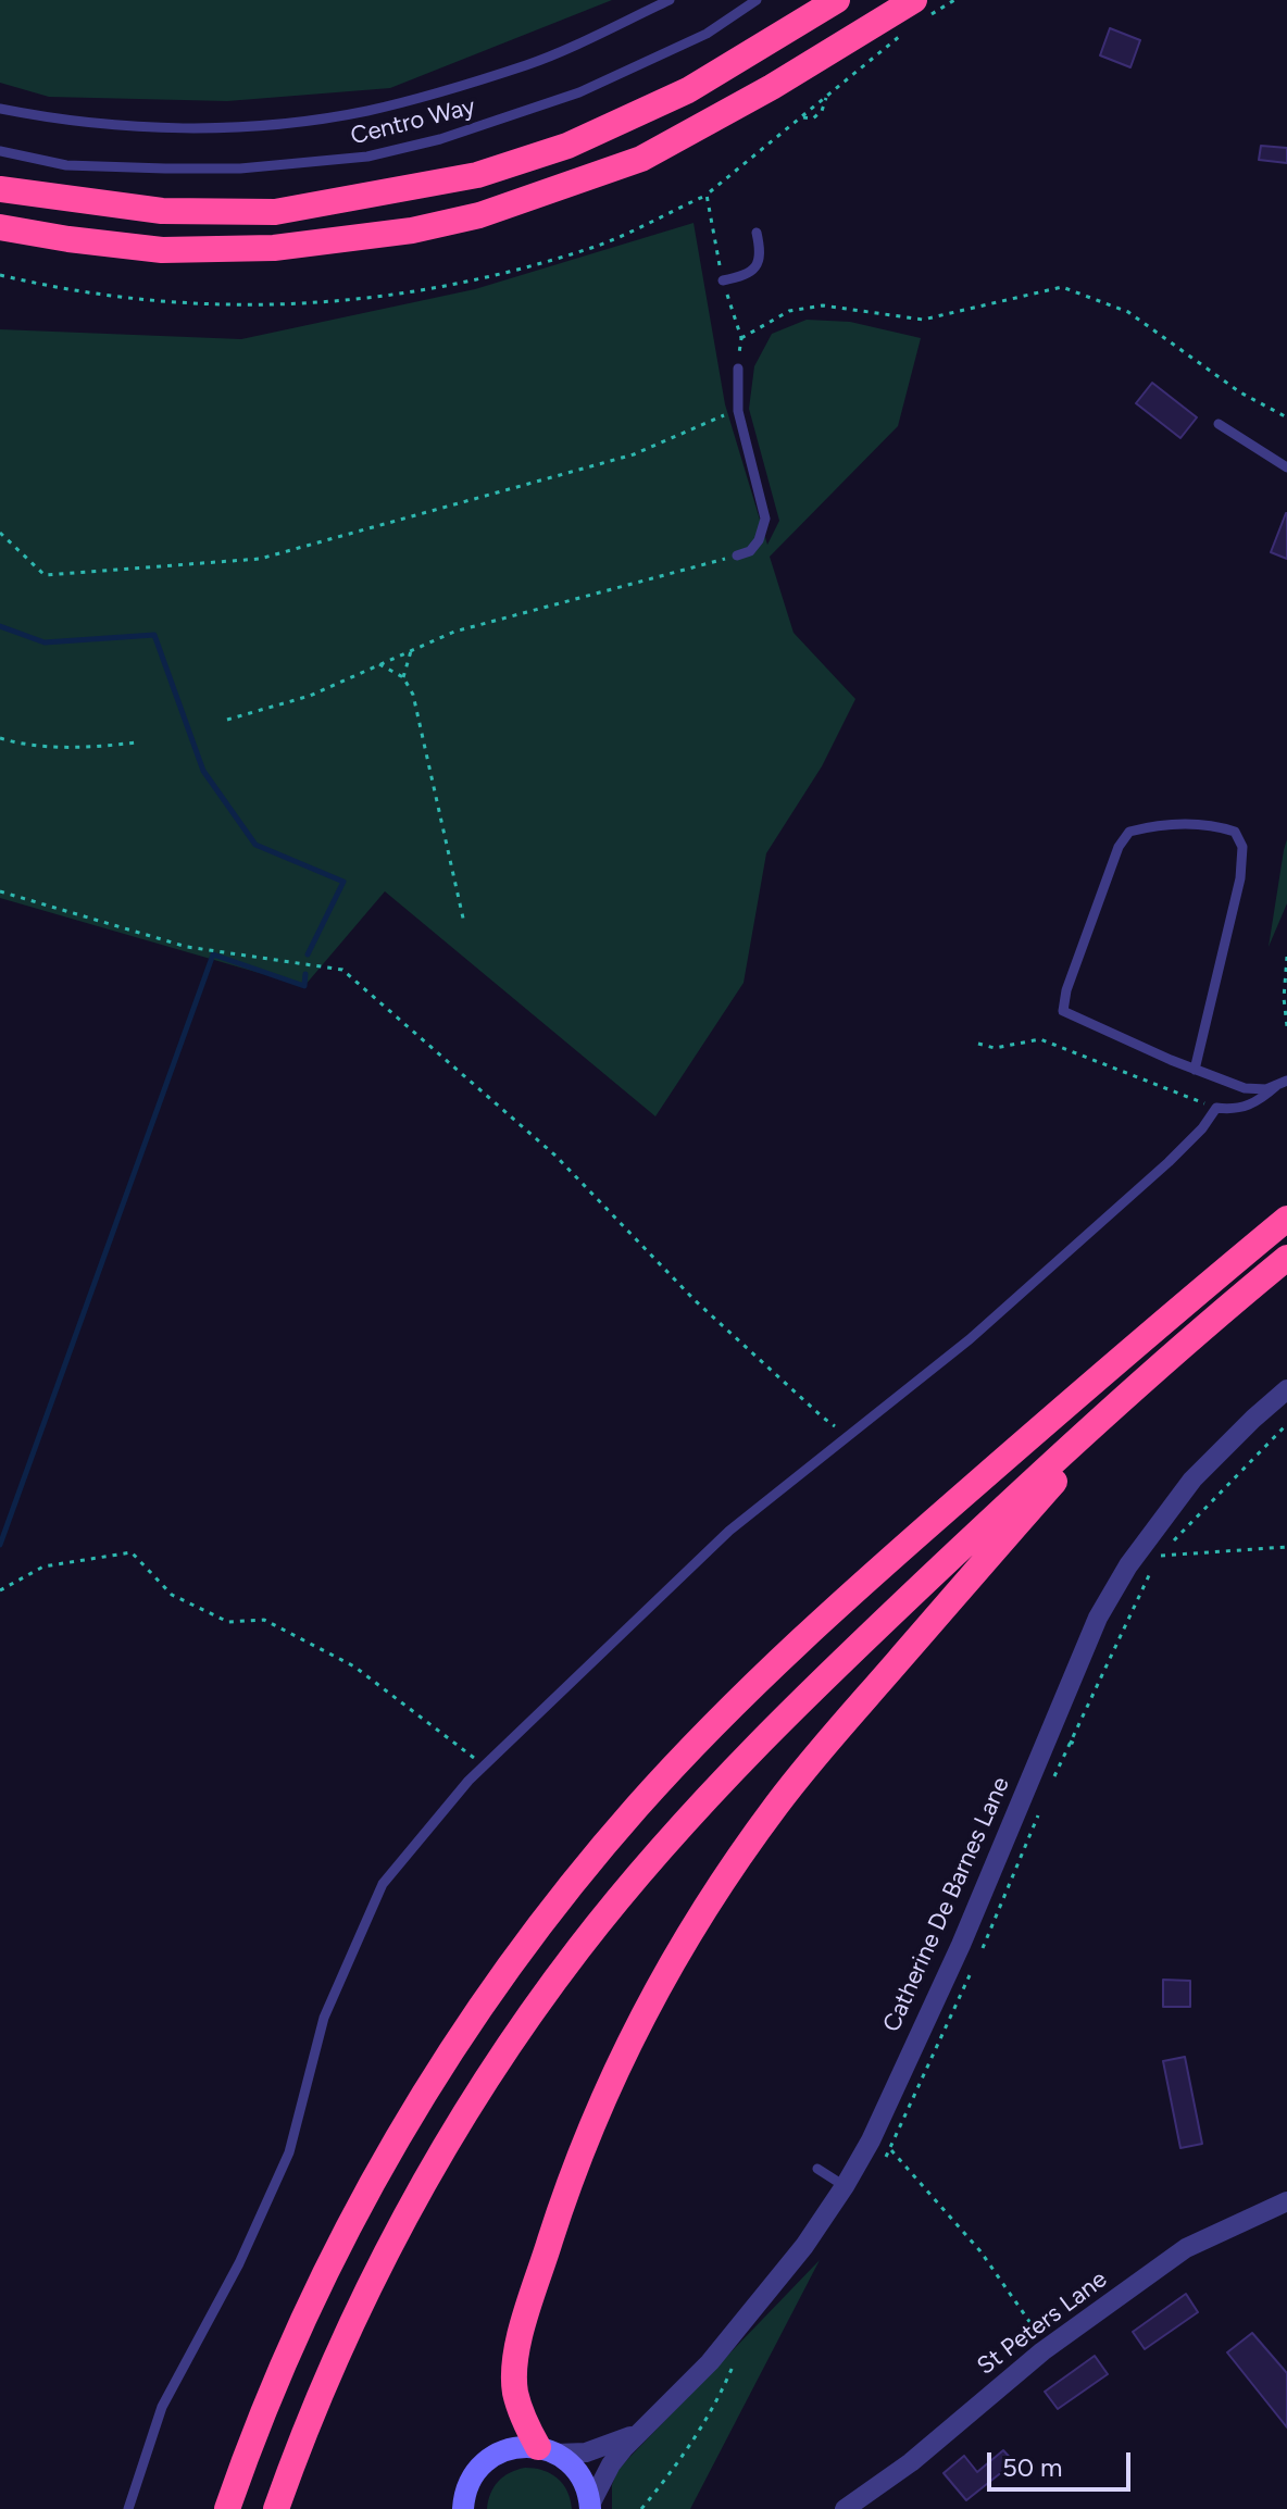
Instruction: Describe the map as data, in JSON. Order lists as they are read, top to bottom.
{
  "streets": {
    "street": ["Catherine De Barnes Lane", "St Peters Lane"],
    "lane": ["Centro Way"]
  },
  "scale_bar": "50 m"
}
